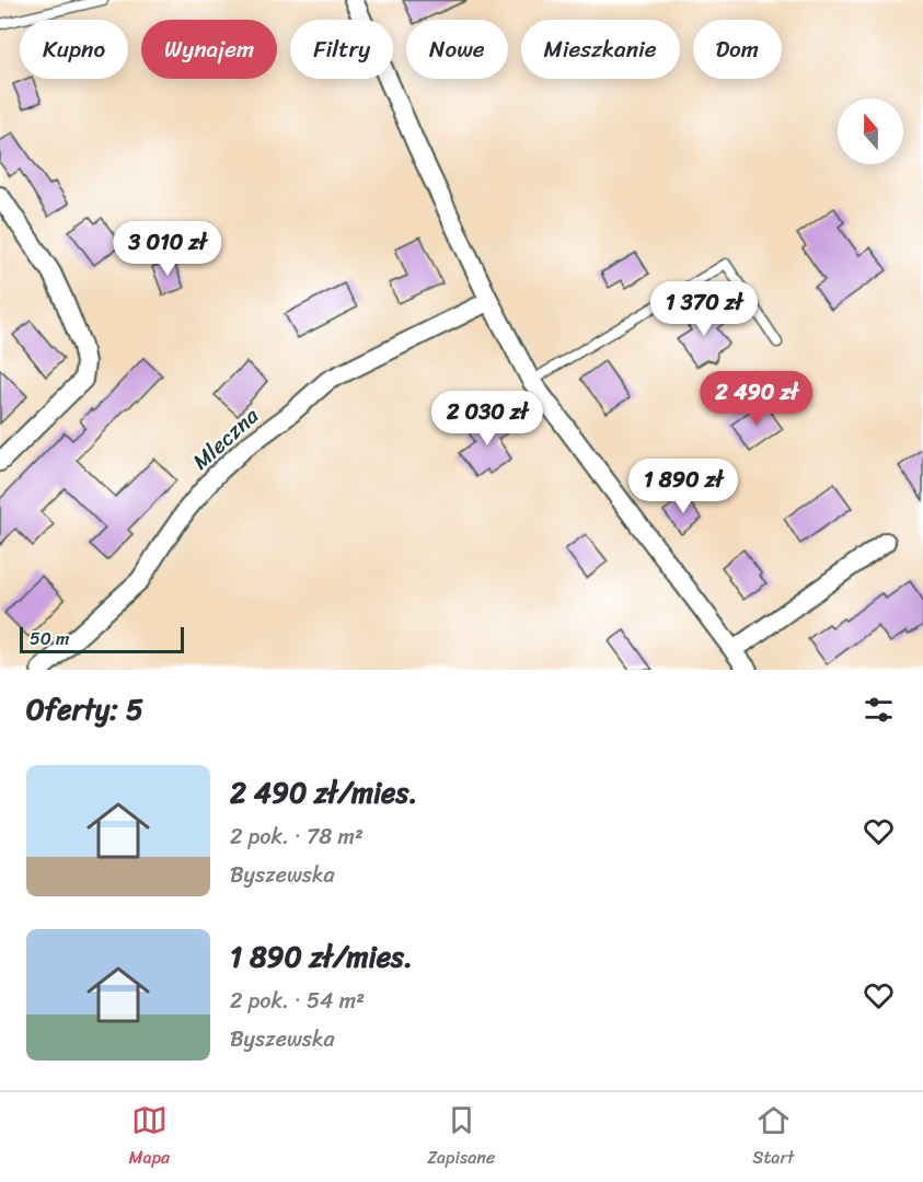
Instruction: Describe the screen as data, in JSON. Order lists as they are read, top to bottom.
{
  "streets": {
    "street": ["Mleczna"]
  },
  "scale_bar": "50 m",
  "north": "top",
  "page": {
    "chip": [
      "Kupno",
      "Wynajem",
      "Filtry",
      "Nowe",
      "Mieszkanie",
      "Dom"
    ],
    "price": [
      "3 010 zł",
      "1 370 zł",
      "2 490 zł",
      "2 030 zł",
      "1 890 zł"
    ],
    "scale": "50 m",
    "heading": "Oferty: 5",
    "list": [
      {
        "name": "2 490 zł/mies.",
        "note": "2 pok. · 78 m² · Byszewska"
      },
      {
        "name": "1 890 zł/mies.",
        "note": "2 pok. · 54 m² · Byszewska"
      }
    ],
    "tabs": ["Mapa", "Zapisane", "Start"]
  }
}
